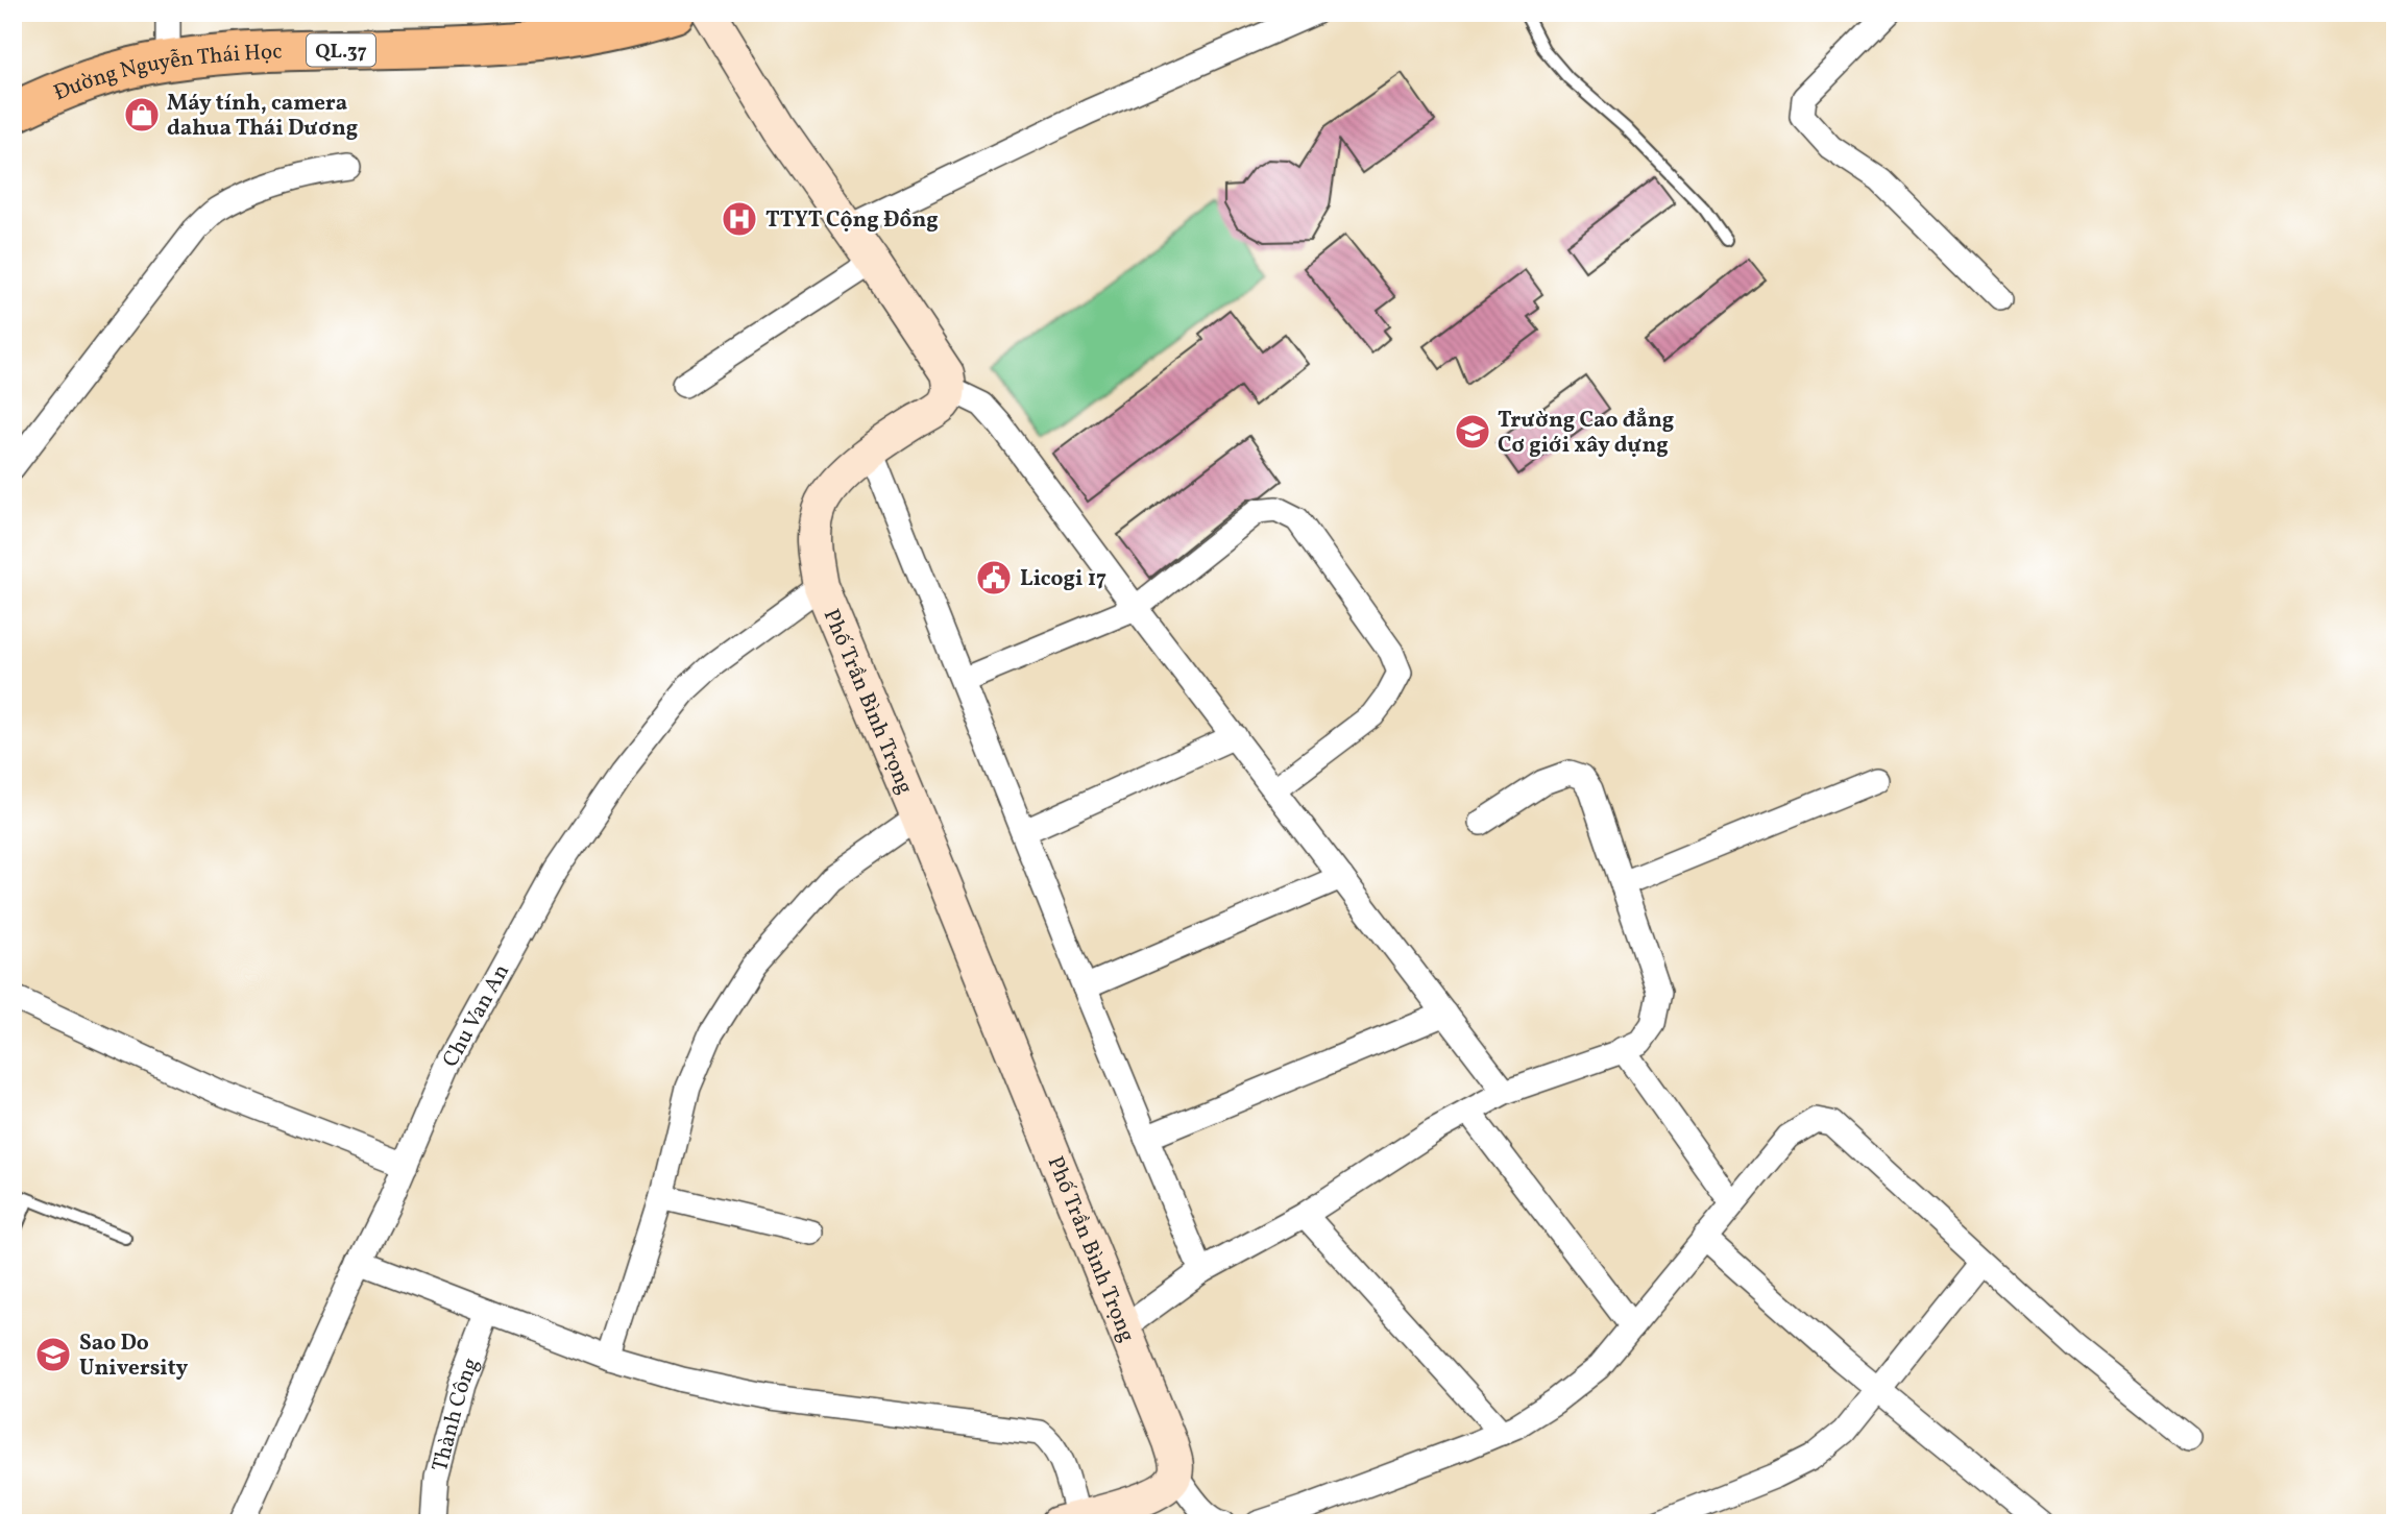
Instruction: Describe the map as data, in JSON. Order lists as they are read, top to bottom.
{
  "streets": {
    "highway": ["QL.37", "Đường Nguyễn Thái Học"],
    "street": ["Phố Trần Bình Trọng", "Chu Van An", "Thành Công"]
  },
  "crossings": [
    ["Phố Trần Bình Trọng", "Chu Van An"]
  ],
  "places": {
    "shop": ["Máy tính, camera dahua Thái Dương"],
    "hospital": ["TTYT Cộng Đồng"],
    "school or university": ["Trường Cao đẳng Cơ giới xây dựng", "Sao Do University"],
    "public building": ["Licogi 17"]
  }
}
